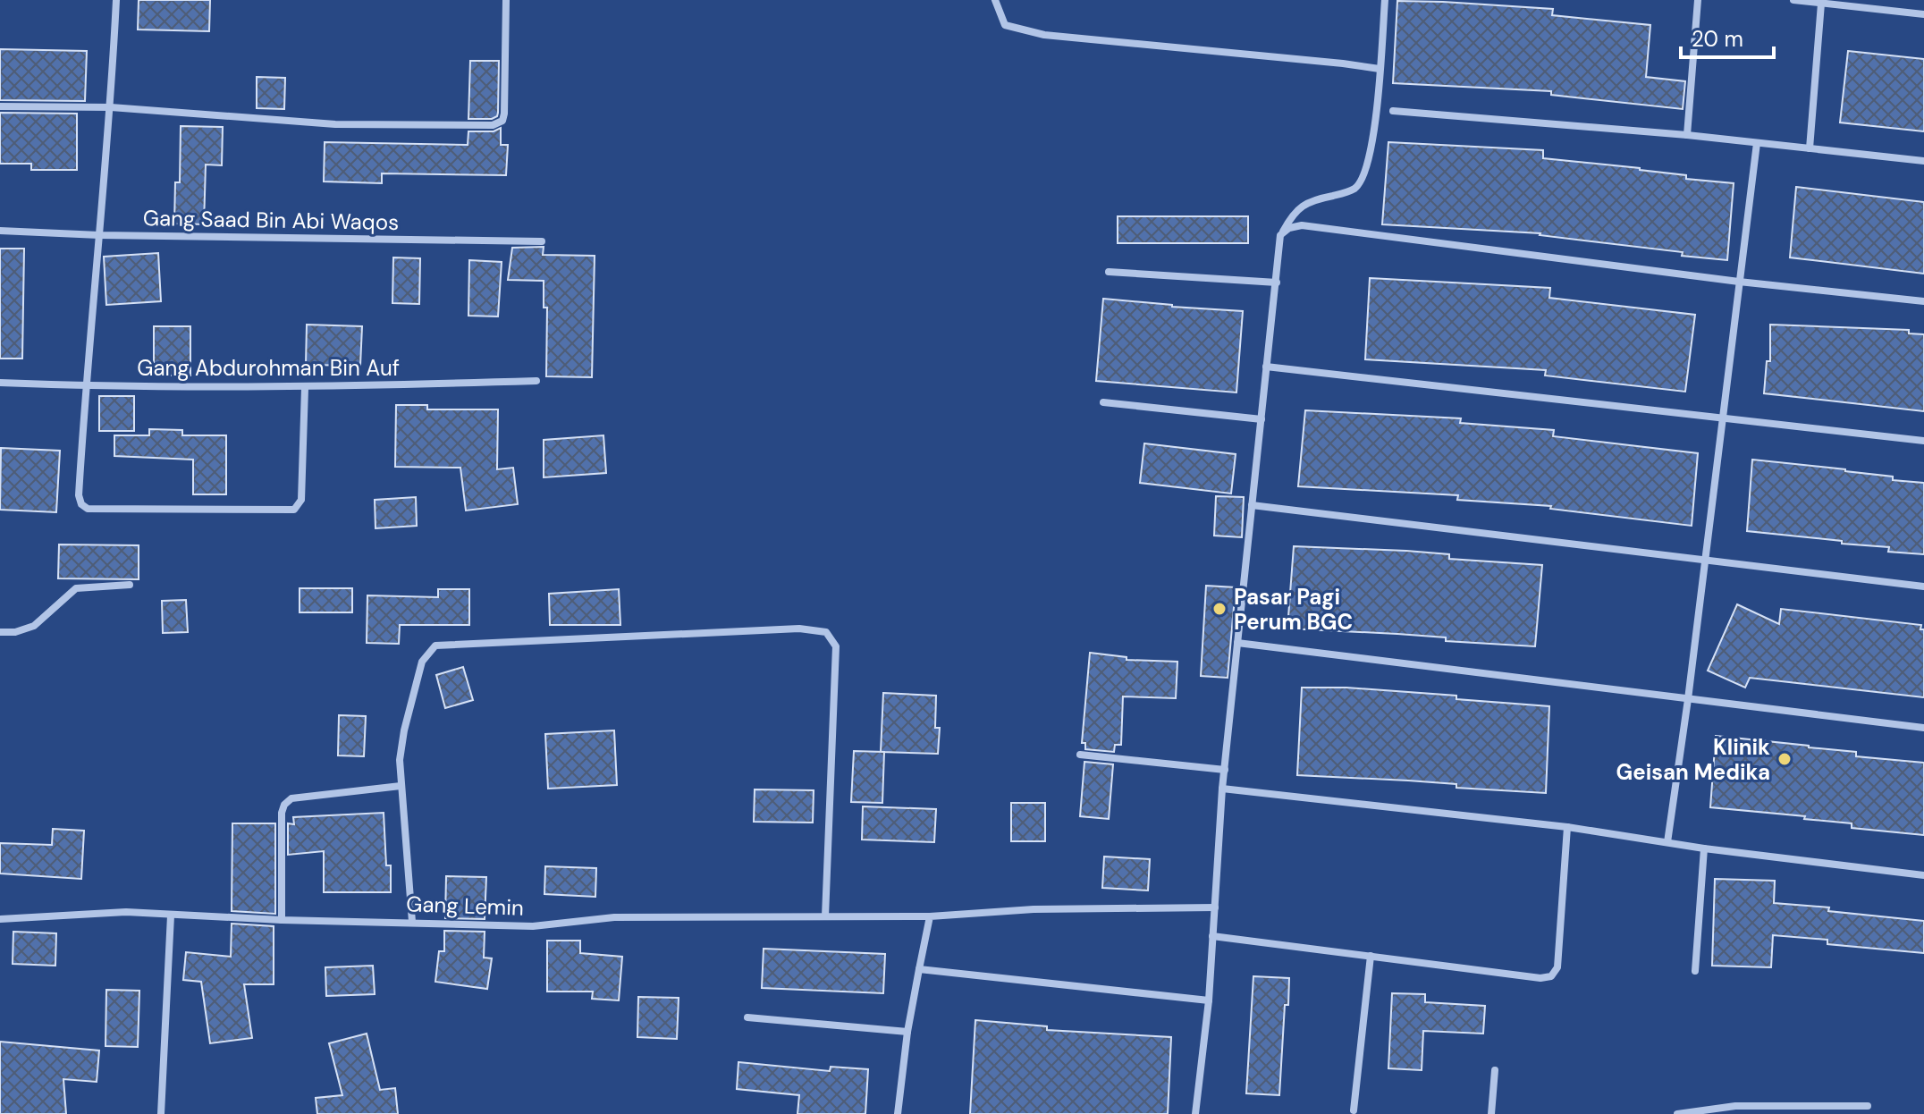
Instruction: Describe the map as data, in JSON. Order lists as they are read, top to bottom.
{
  "streets": {
    "street": ["Gang Saad Bin Abi Waqos", "Gang Abdurohman Bin Auf", "Gang Lemin"]
  },
  "places": ["Pasar Pagi Perum BGC", "Klinik Geisan Medika"],
  "scale_bar": "20 m"
}
